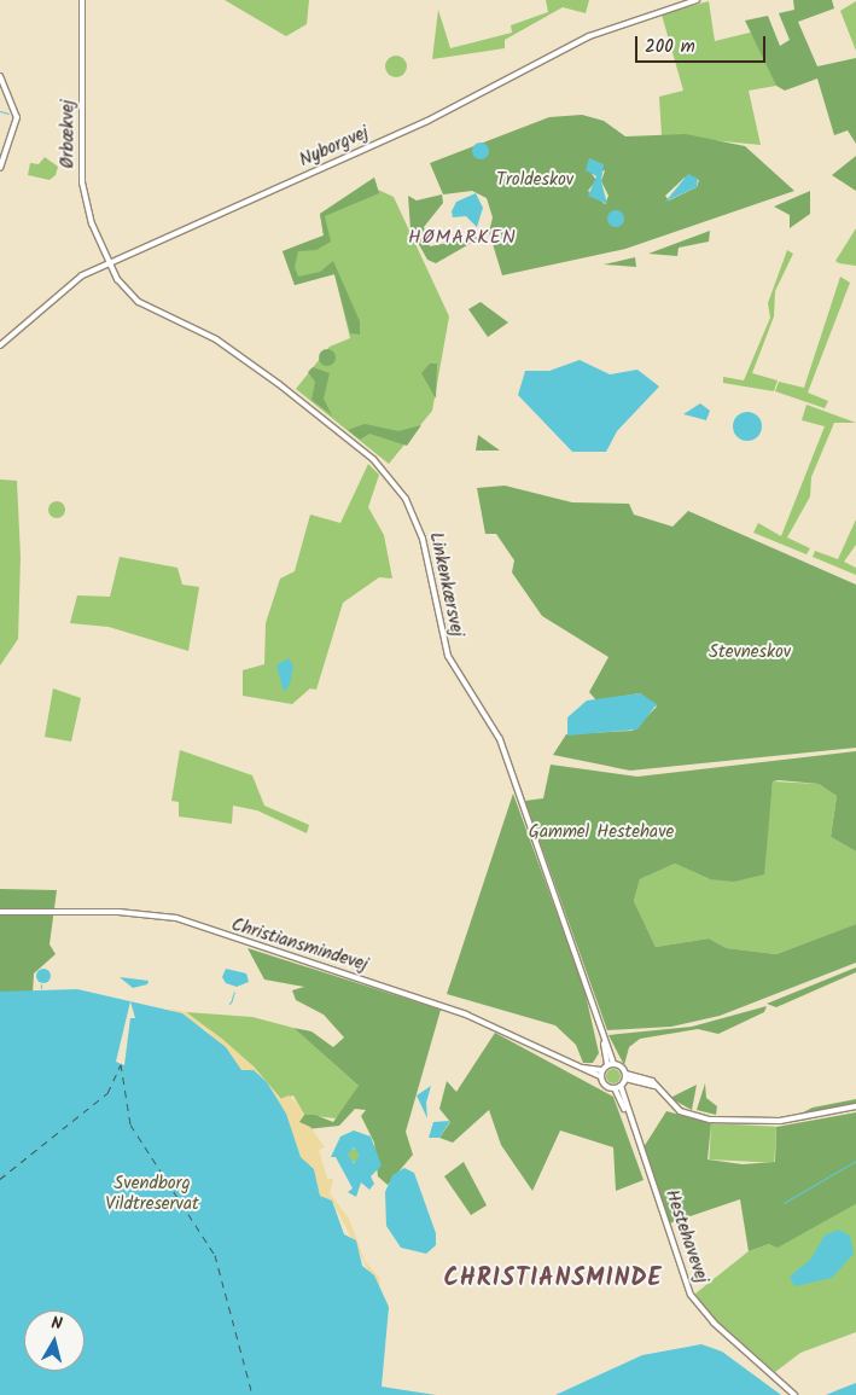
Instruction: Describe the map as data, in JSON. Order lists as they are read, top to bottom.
{
  "streets": {
    "street": [
      "Ørbækvej",
      "Nyborgvej",
      "Linkenkærsvej",
      "Christiansmindevej",
      "Hestehavevej"
    ]
  },
  "crossings": [
    ["Ørbækvej", "Nyborgvej"],
    ["Ørbækvej", "Linkenkærsvej"],
    ["Nyborgvej", "Linkenkærsvej"],
    ["Christiansmindevej", "Hestehavevej"]
  ],
  "districts": ["HØMARKEN", "CHRISTIANSMINDE"],
  "parks": [
    "Troldeskov",
    "Stevneskov",
    "Gammel Hestehave",
    "Svendborg Vildtreservat"
  ],
  "scale_bar": "200 m",
  "north": "top"
}
